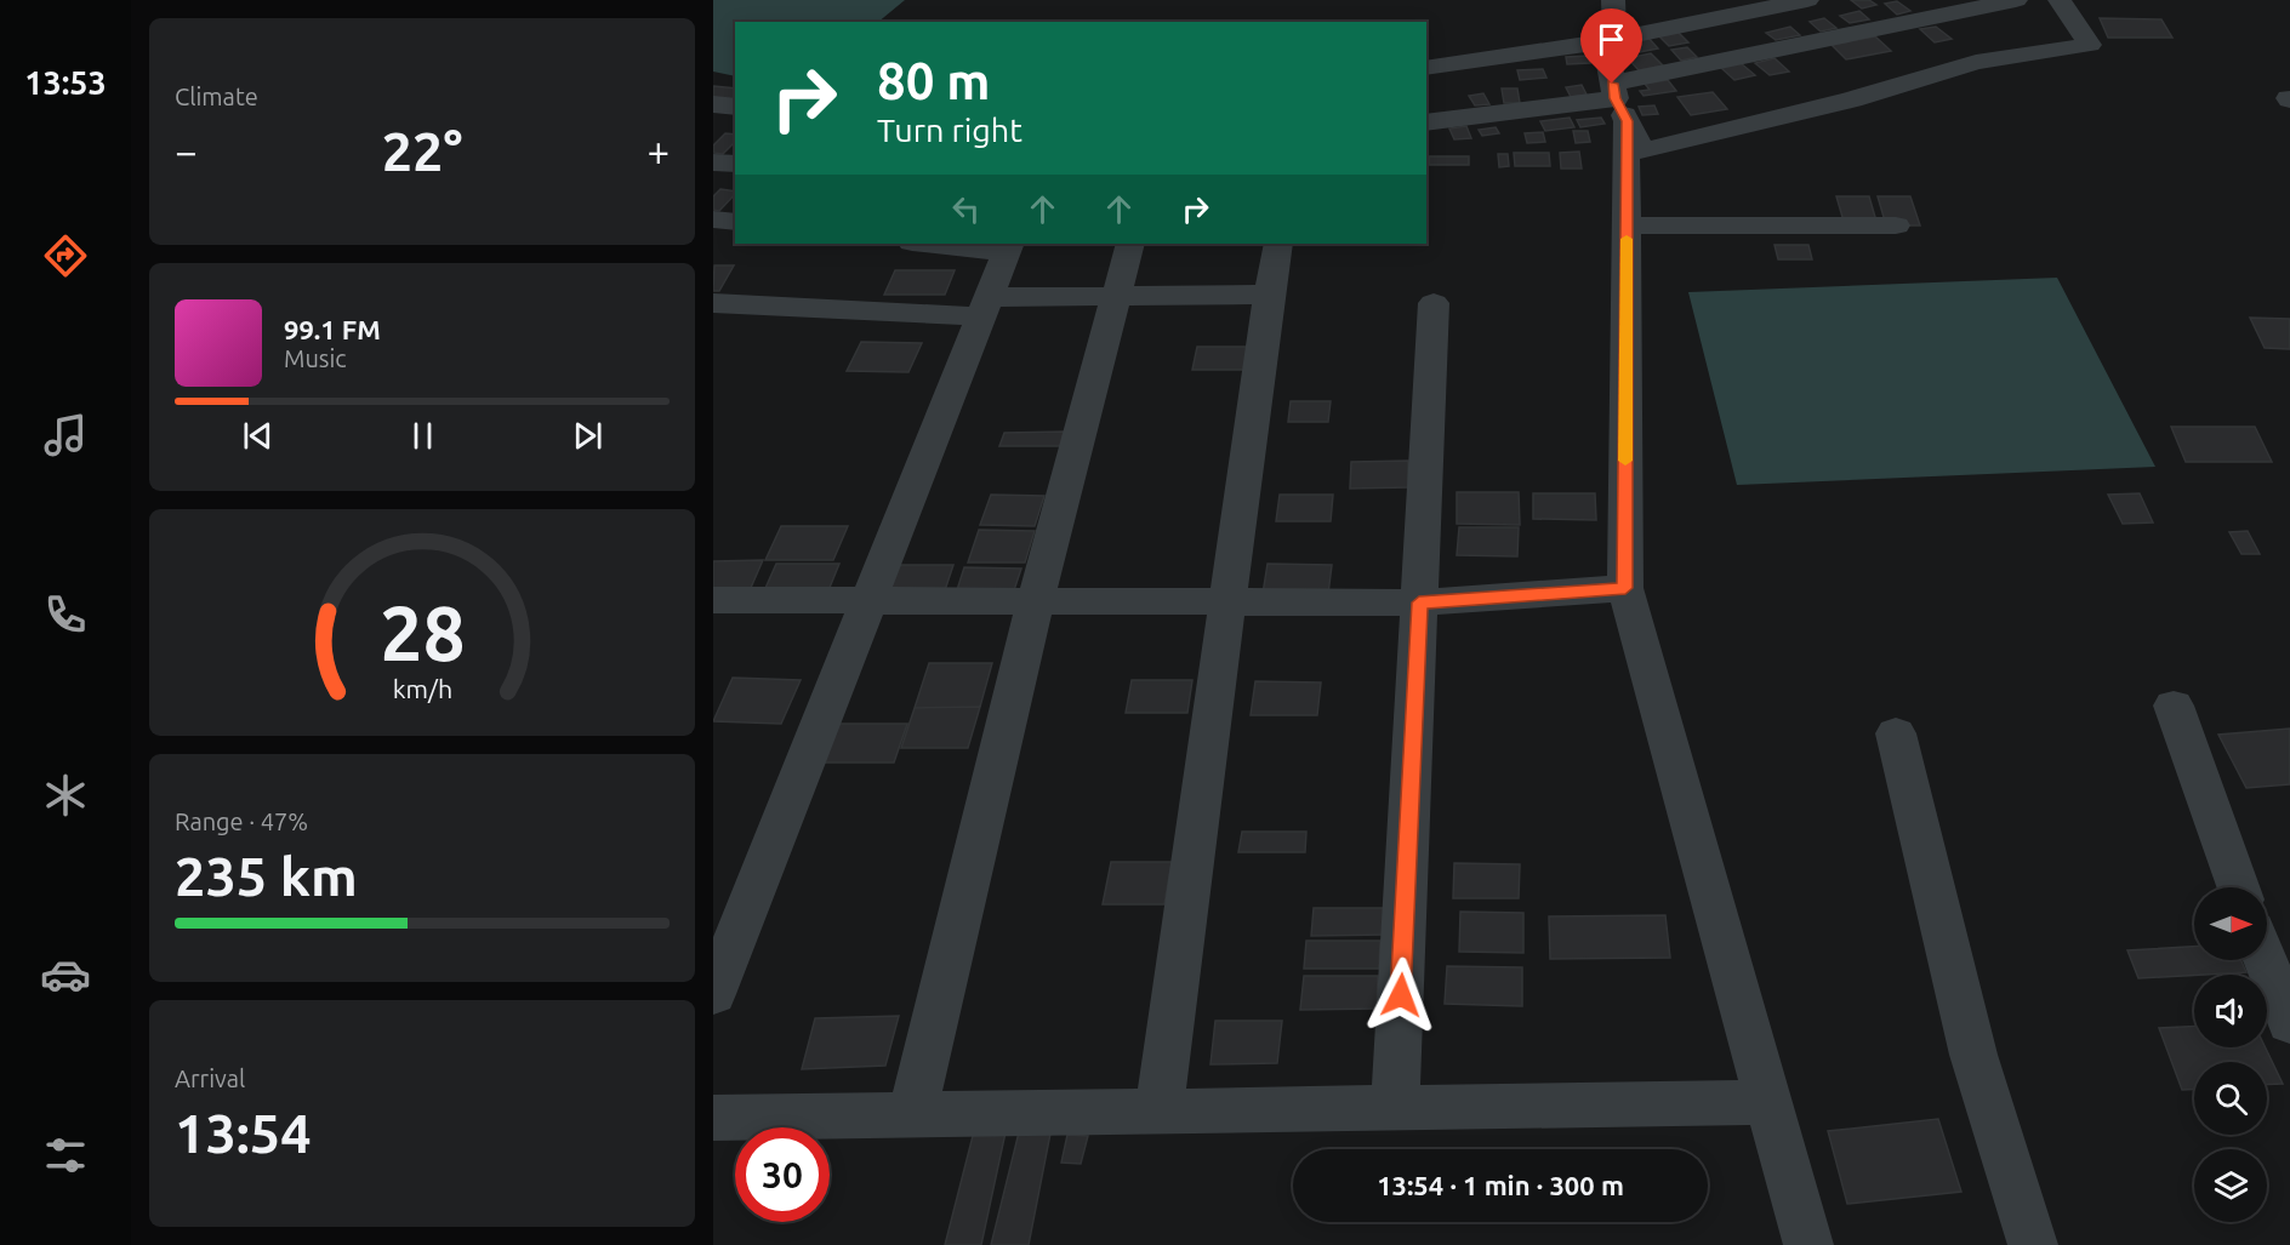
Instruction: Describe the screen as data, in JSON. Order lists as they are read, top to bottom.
{
  "north": "right",
  "page": {
    "tabs": "13:53",
    "tile": [
      "Climate",
      ["Range · 47%", "235 km"],
      ["Arrival", "13:54"]
    ],
    "turn": ["80 m", "Turn right"],
    "heat": ["−", "22°", "+"],
    "song": ["99.1 FM", "Music"],
    "limit": "30",
    "trip": "13:54 · 1 min · 300 m",
    "gauge": ["28", "km/h"]
  }
}
